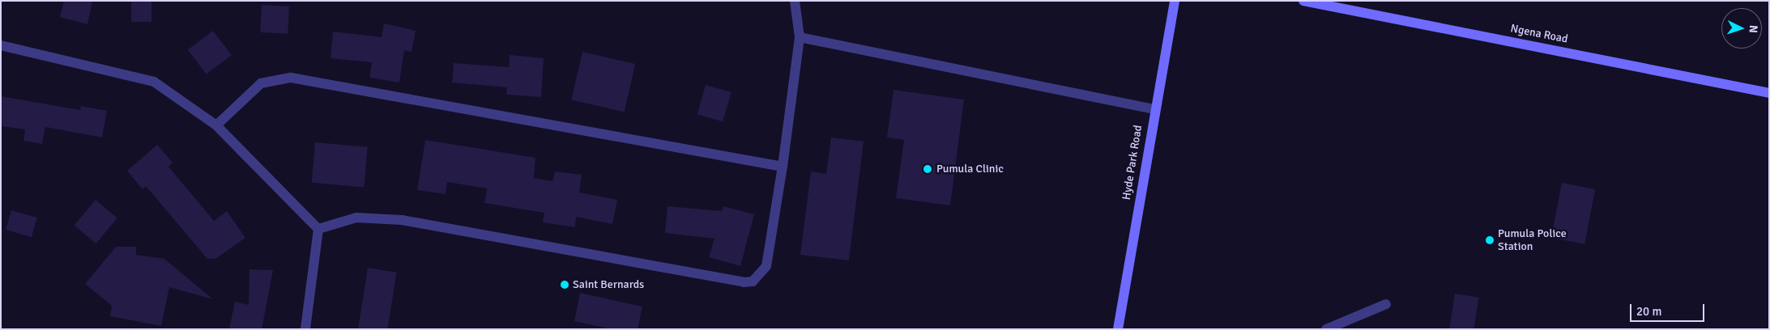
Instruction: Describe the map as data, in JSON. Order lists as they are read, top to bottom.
{
  "streets": {
    "street": ["Ngena Road", "Hyde Park Road"]
  },
  "places": ["Pumula Clinic", "Pumula Police Station", "Saint Bernards"],
  "scale_bar": "20 m",
  "north": "right"
}
